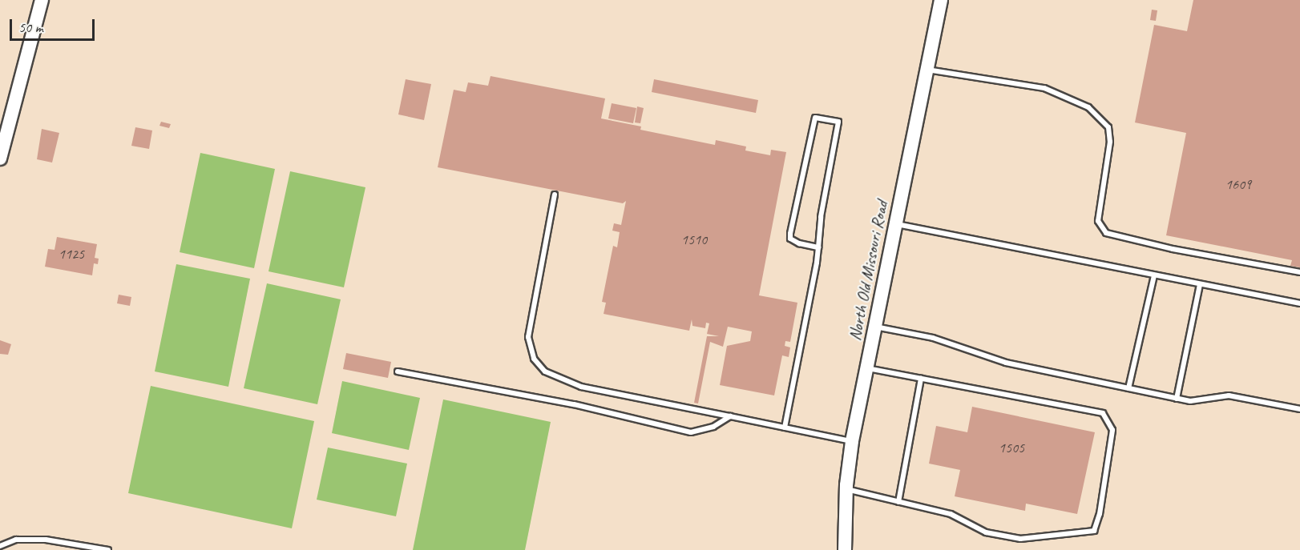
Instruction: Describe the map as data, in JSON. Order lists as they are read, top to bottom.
{
  "streets": {
    "main road": ["North Old Missouri Road"]
  },
  "house_numbers": [
    "1609",
    "1510",
    "1125",
    "1505"
  ],
  "scale_bar": "50 m"
}
